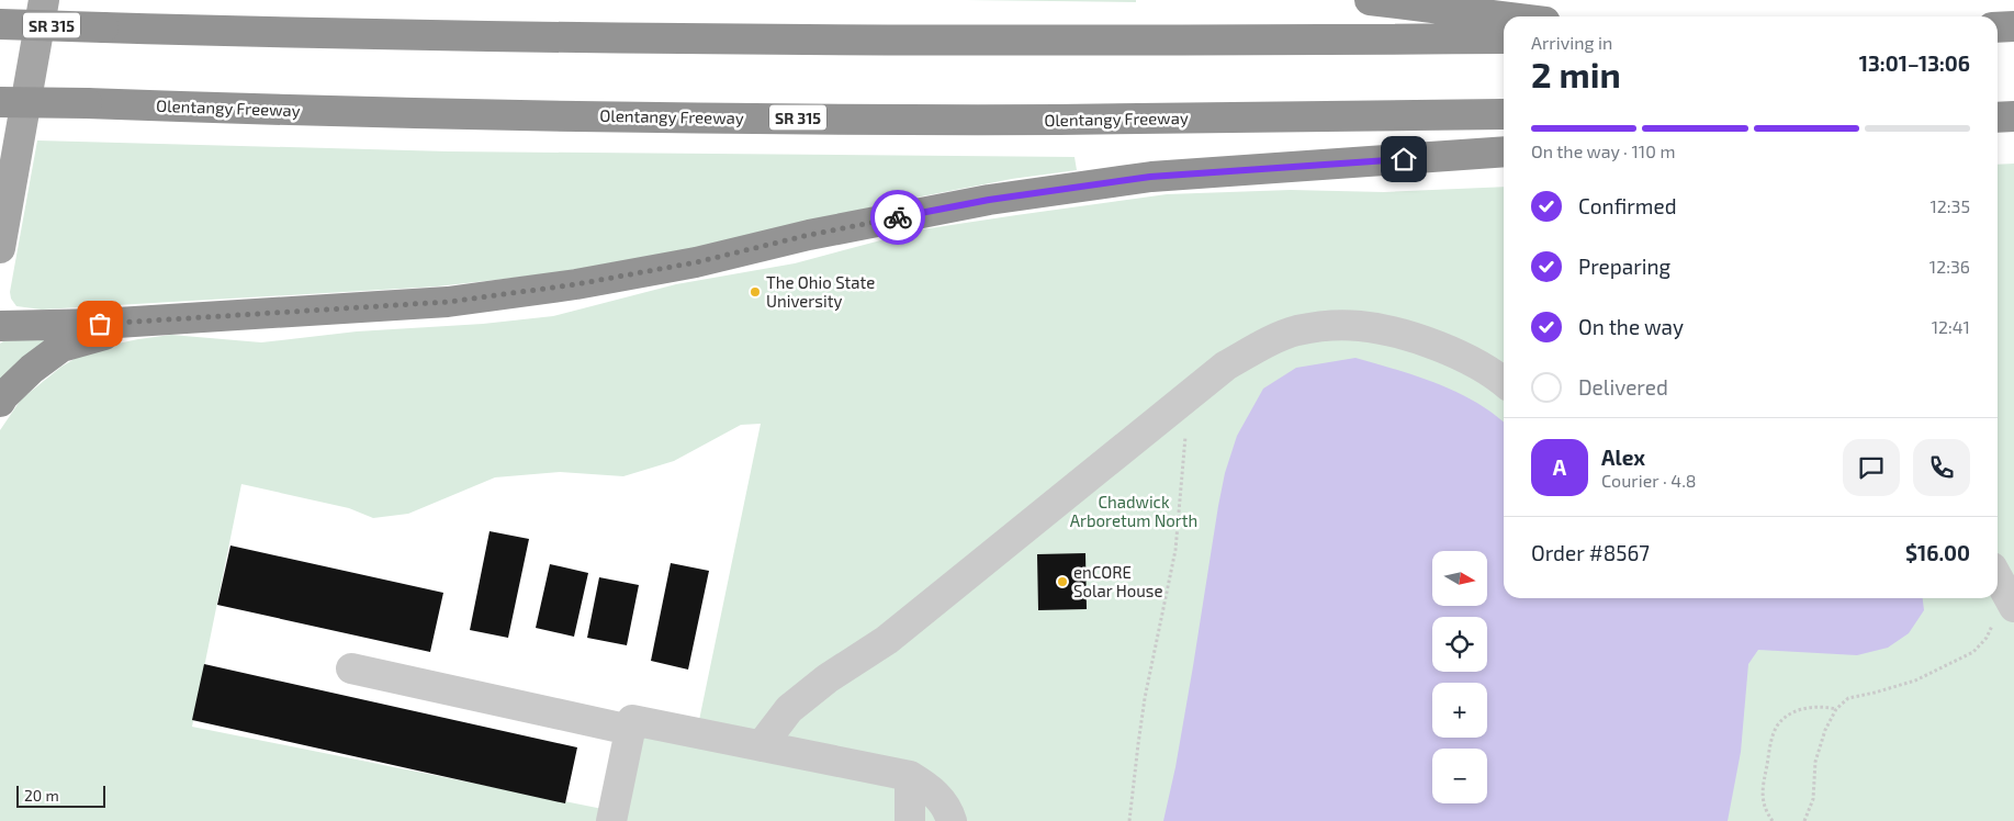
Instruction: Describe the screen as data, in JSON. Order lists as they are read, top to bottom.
{
  "streets": {
    "highway": ["SR 315", "Olentangy Freeway"]
  },
  "parks": ["Chadwick Arboretum North"],
  "places": ["The Ohio State University", "enCORE Solar House"],
  "scale_bar": "20 m",
  "north": "right",
  "page": {
    "heading": ["2 min", "Arriving in", "13:01–13:06"],
    "panel": [
      "Alex",
      "Courier · 4.8",
      "Order #8567",
      "$16.00"
    ],
    "bar": "On the way · 110 m",
    "list": [
      ["Confirmed", "12:35"],
      ["Preparing", "12:36"],
      ["On the way", "12:41"],
      "Delivered"
    ],
    "round": "A",
    "map_buttons": ["+", "−"],
    "scale": "20 m"
  }
}
